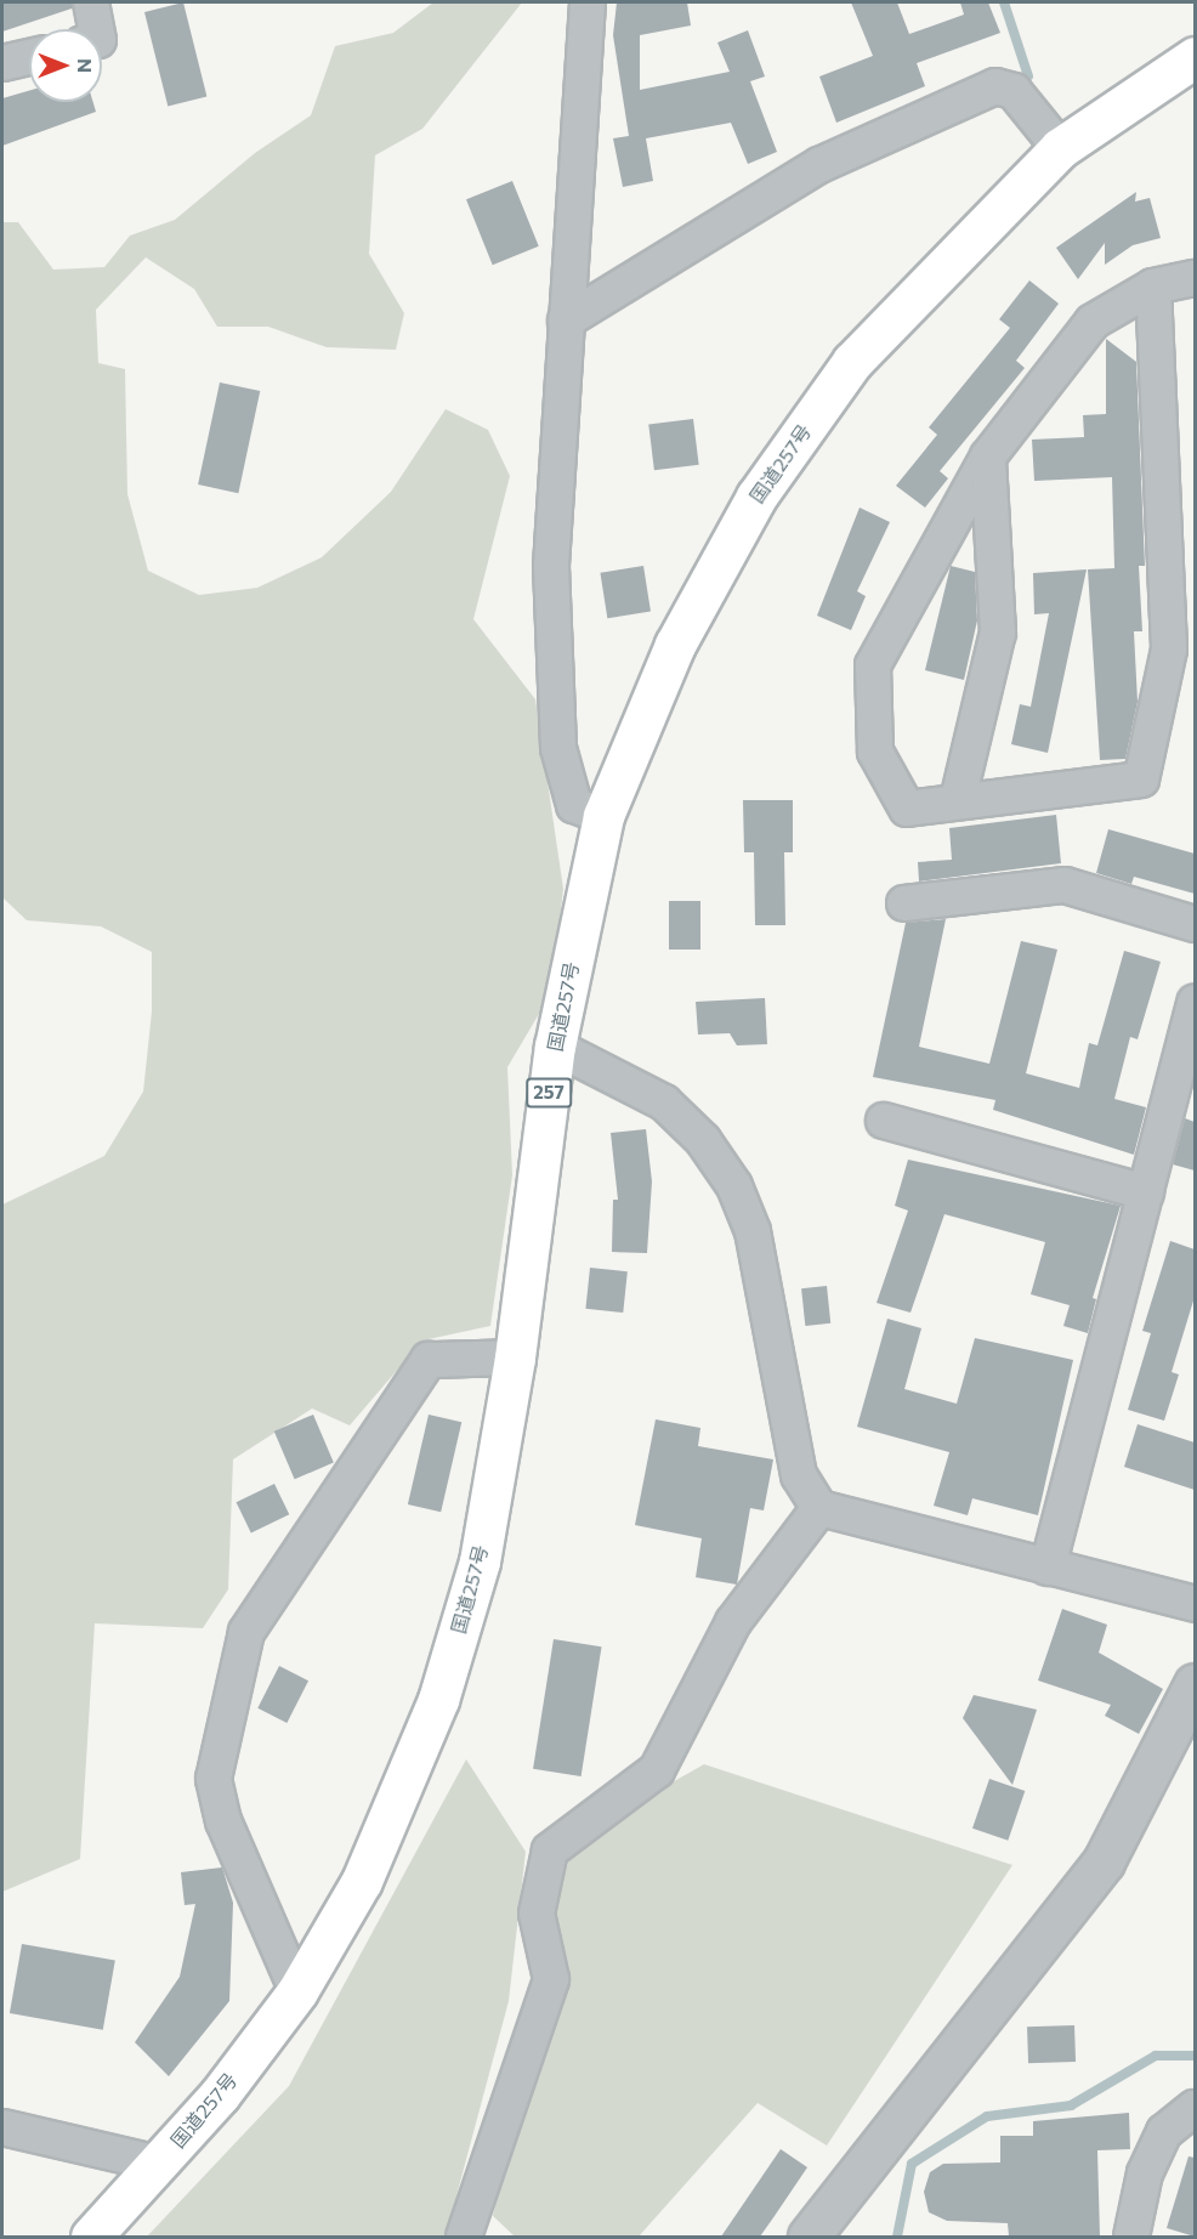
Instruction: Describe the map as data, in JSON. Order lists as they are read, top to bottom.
{
  "streets": {
    "highway": ["国道257号", "257"]
  },
  "north": "right"
}
